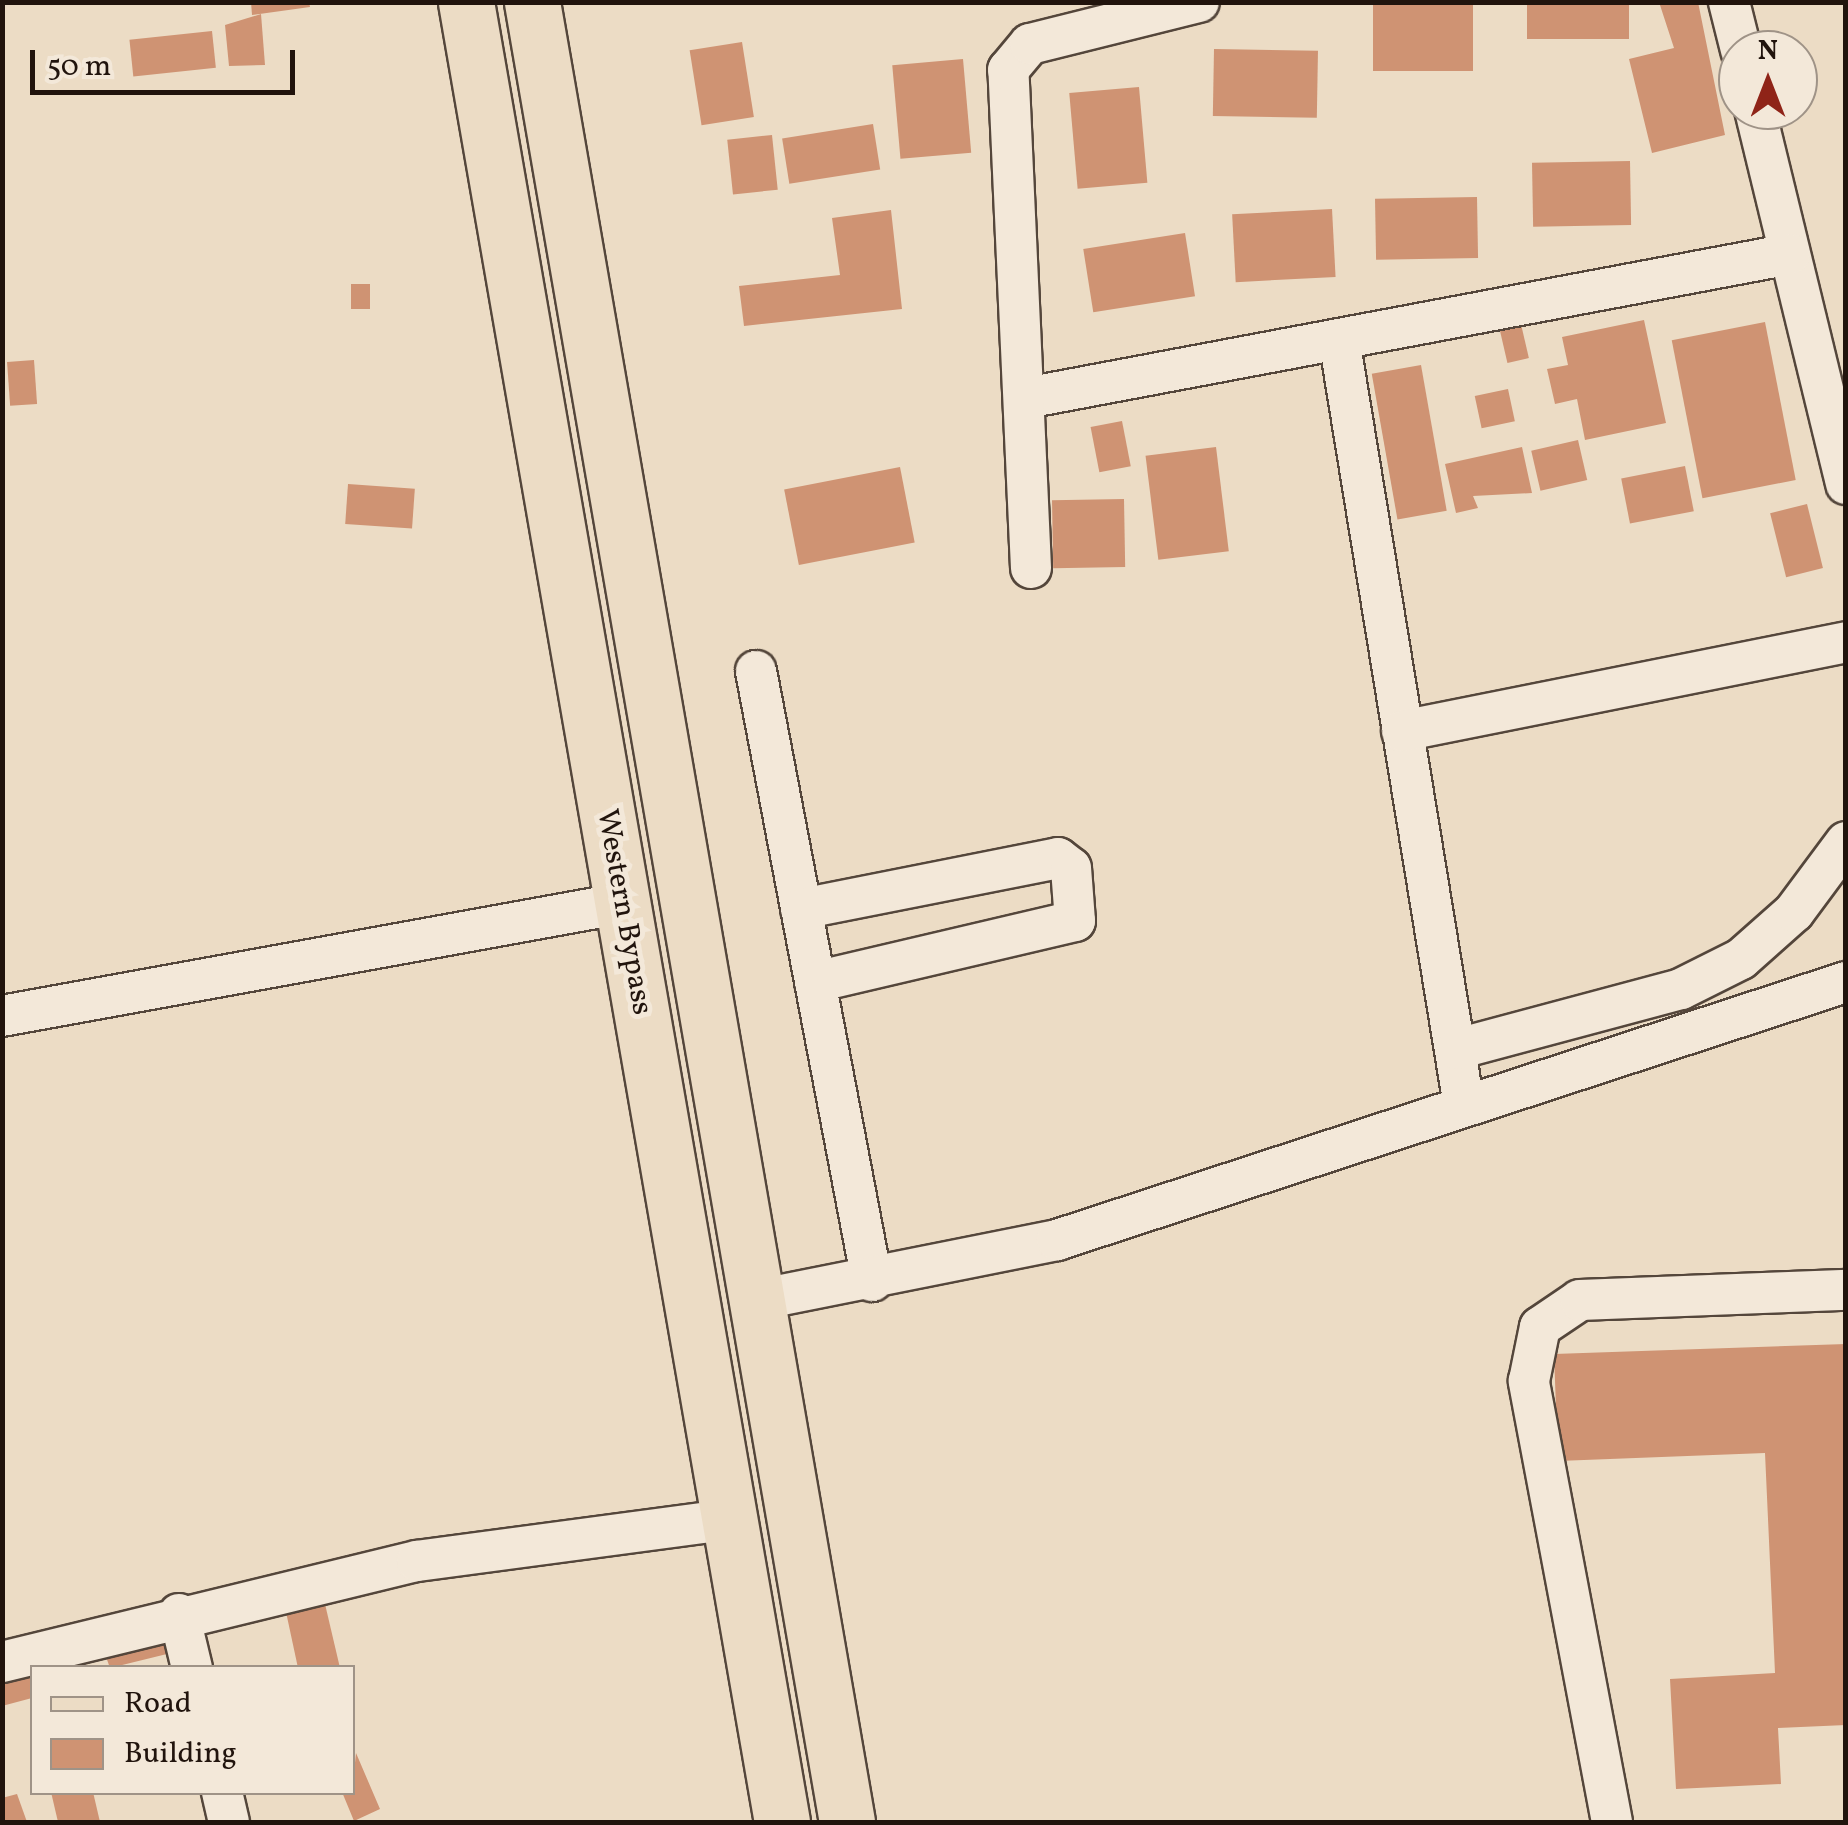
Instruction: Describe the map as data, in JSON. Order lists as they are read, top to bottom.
{
  "streets": {
    "main road": ["Western Bypass"]
  },
  "legend": ["Road", "Building"],
  "scale_bar": "50 m",
  "north": "top"
}
